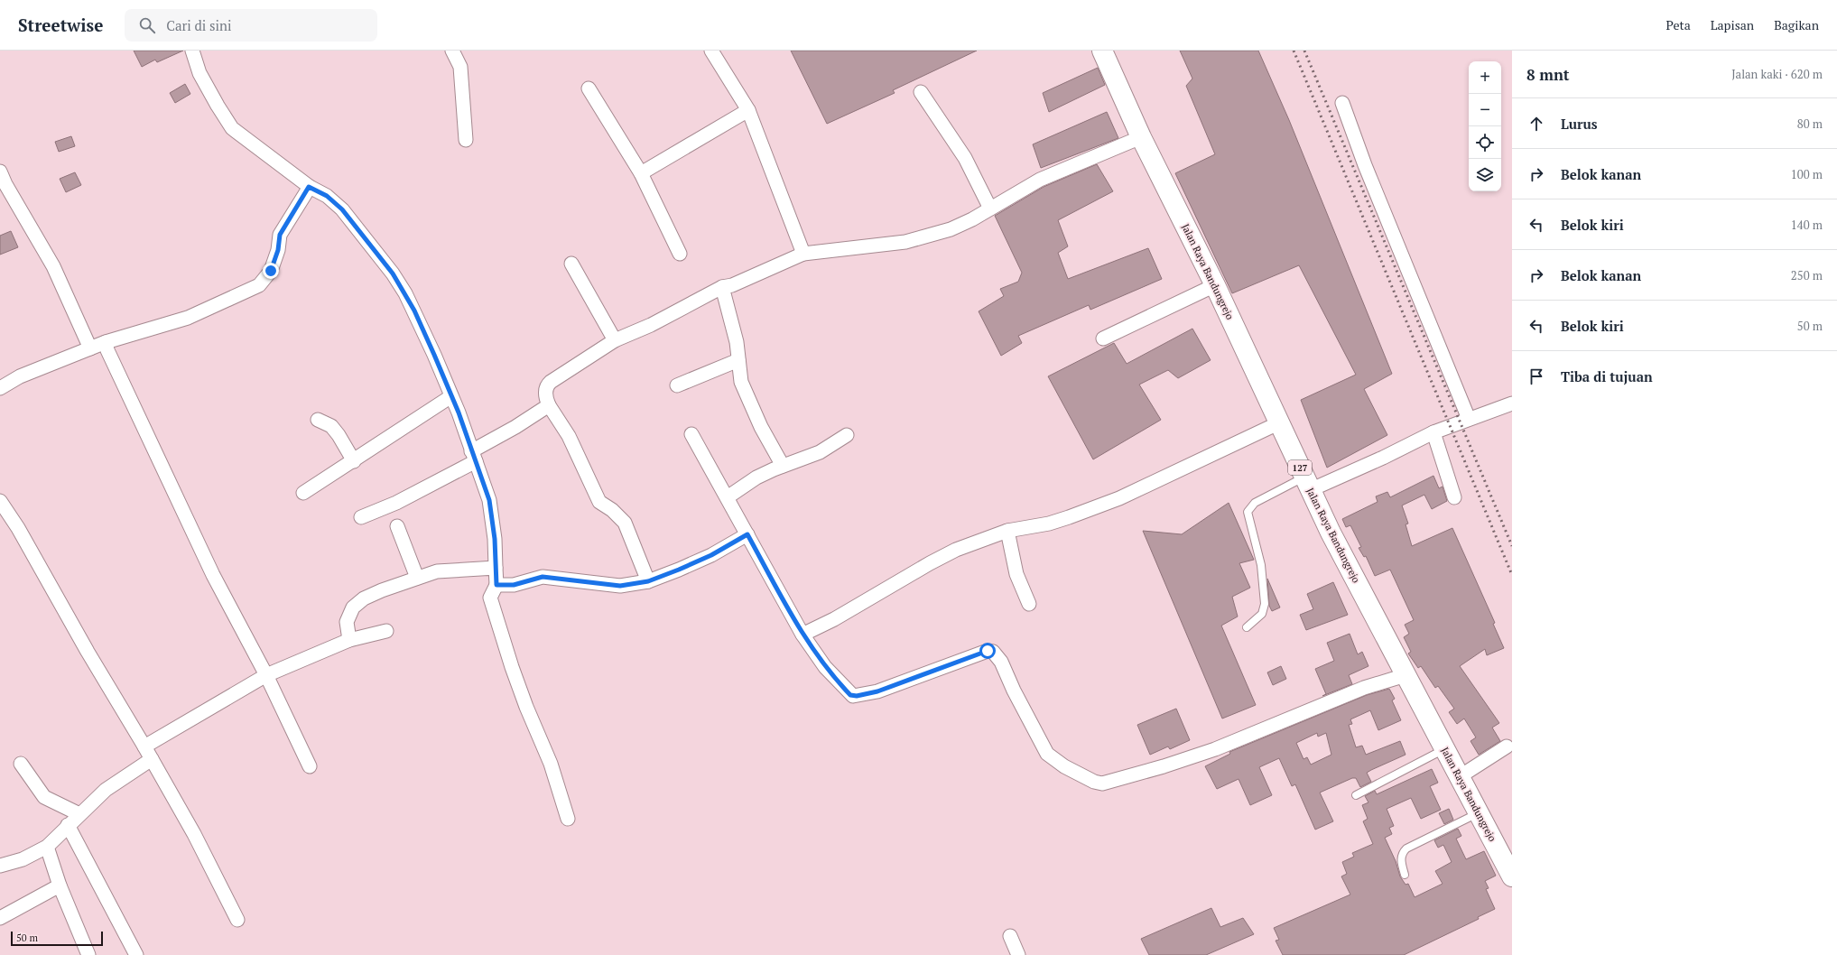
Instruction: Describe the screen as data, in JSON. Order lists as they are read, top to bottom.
{
  "streets": {
    "main road": ["Jalan Raya Bandungrejo", "127"]
  },
  "scale_bar": "50 m",
  "page": {
    "header": "Streetwise",
    "search": "Cari di sini",
    "nav": ["Peta", "Lapisan", "Bagikan"],
    "heading": ["8 mnt", "Jalan kaki · 620 m"],
    "map_buttons": ["+", "−"],
    "list": [
      ["Lurus", "80 m"],
      ["Belok kanan", "100 m"],
      ["Belok kiri", "140 m"],
      ["Belok kanan", "250 m"],
      ["Belok kiri", "50 m"],
      "Tiba di tujuan"
    ],
    "scale": "50 m"
  }
}
